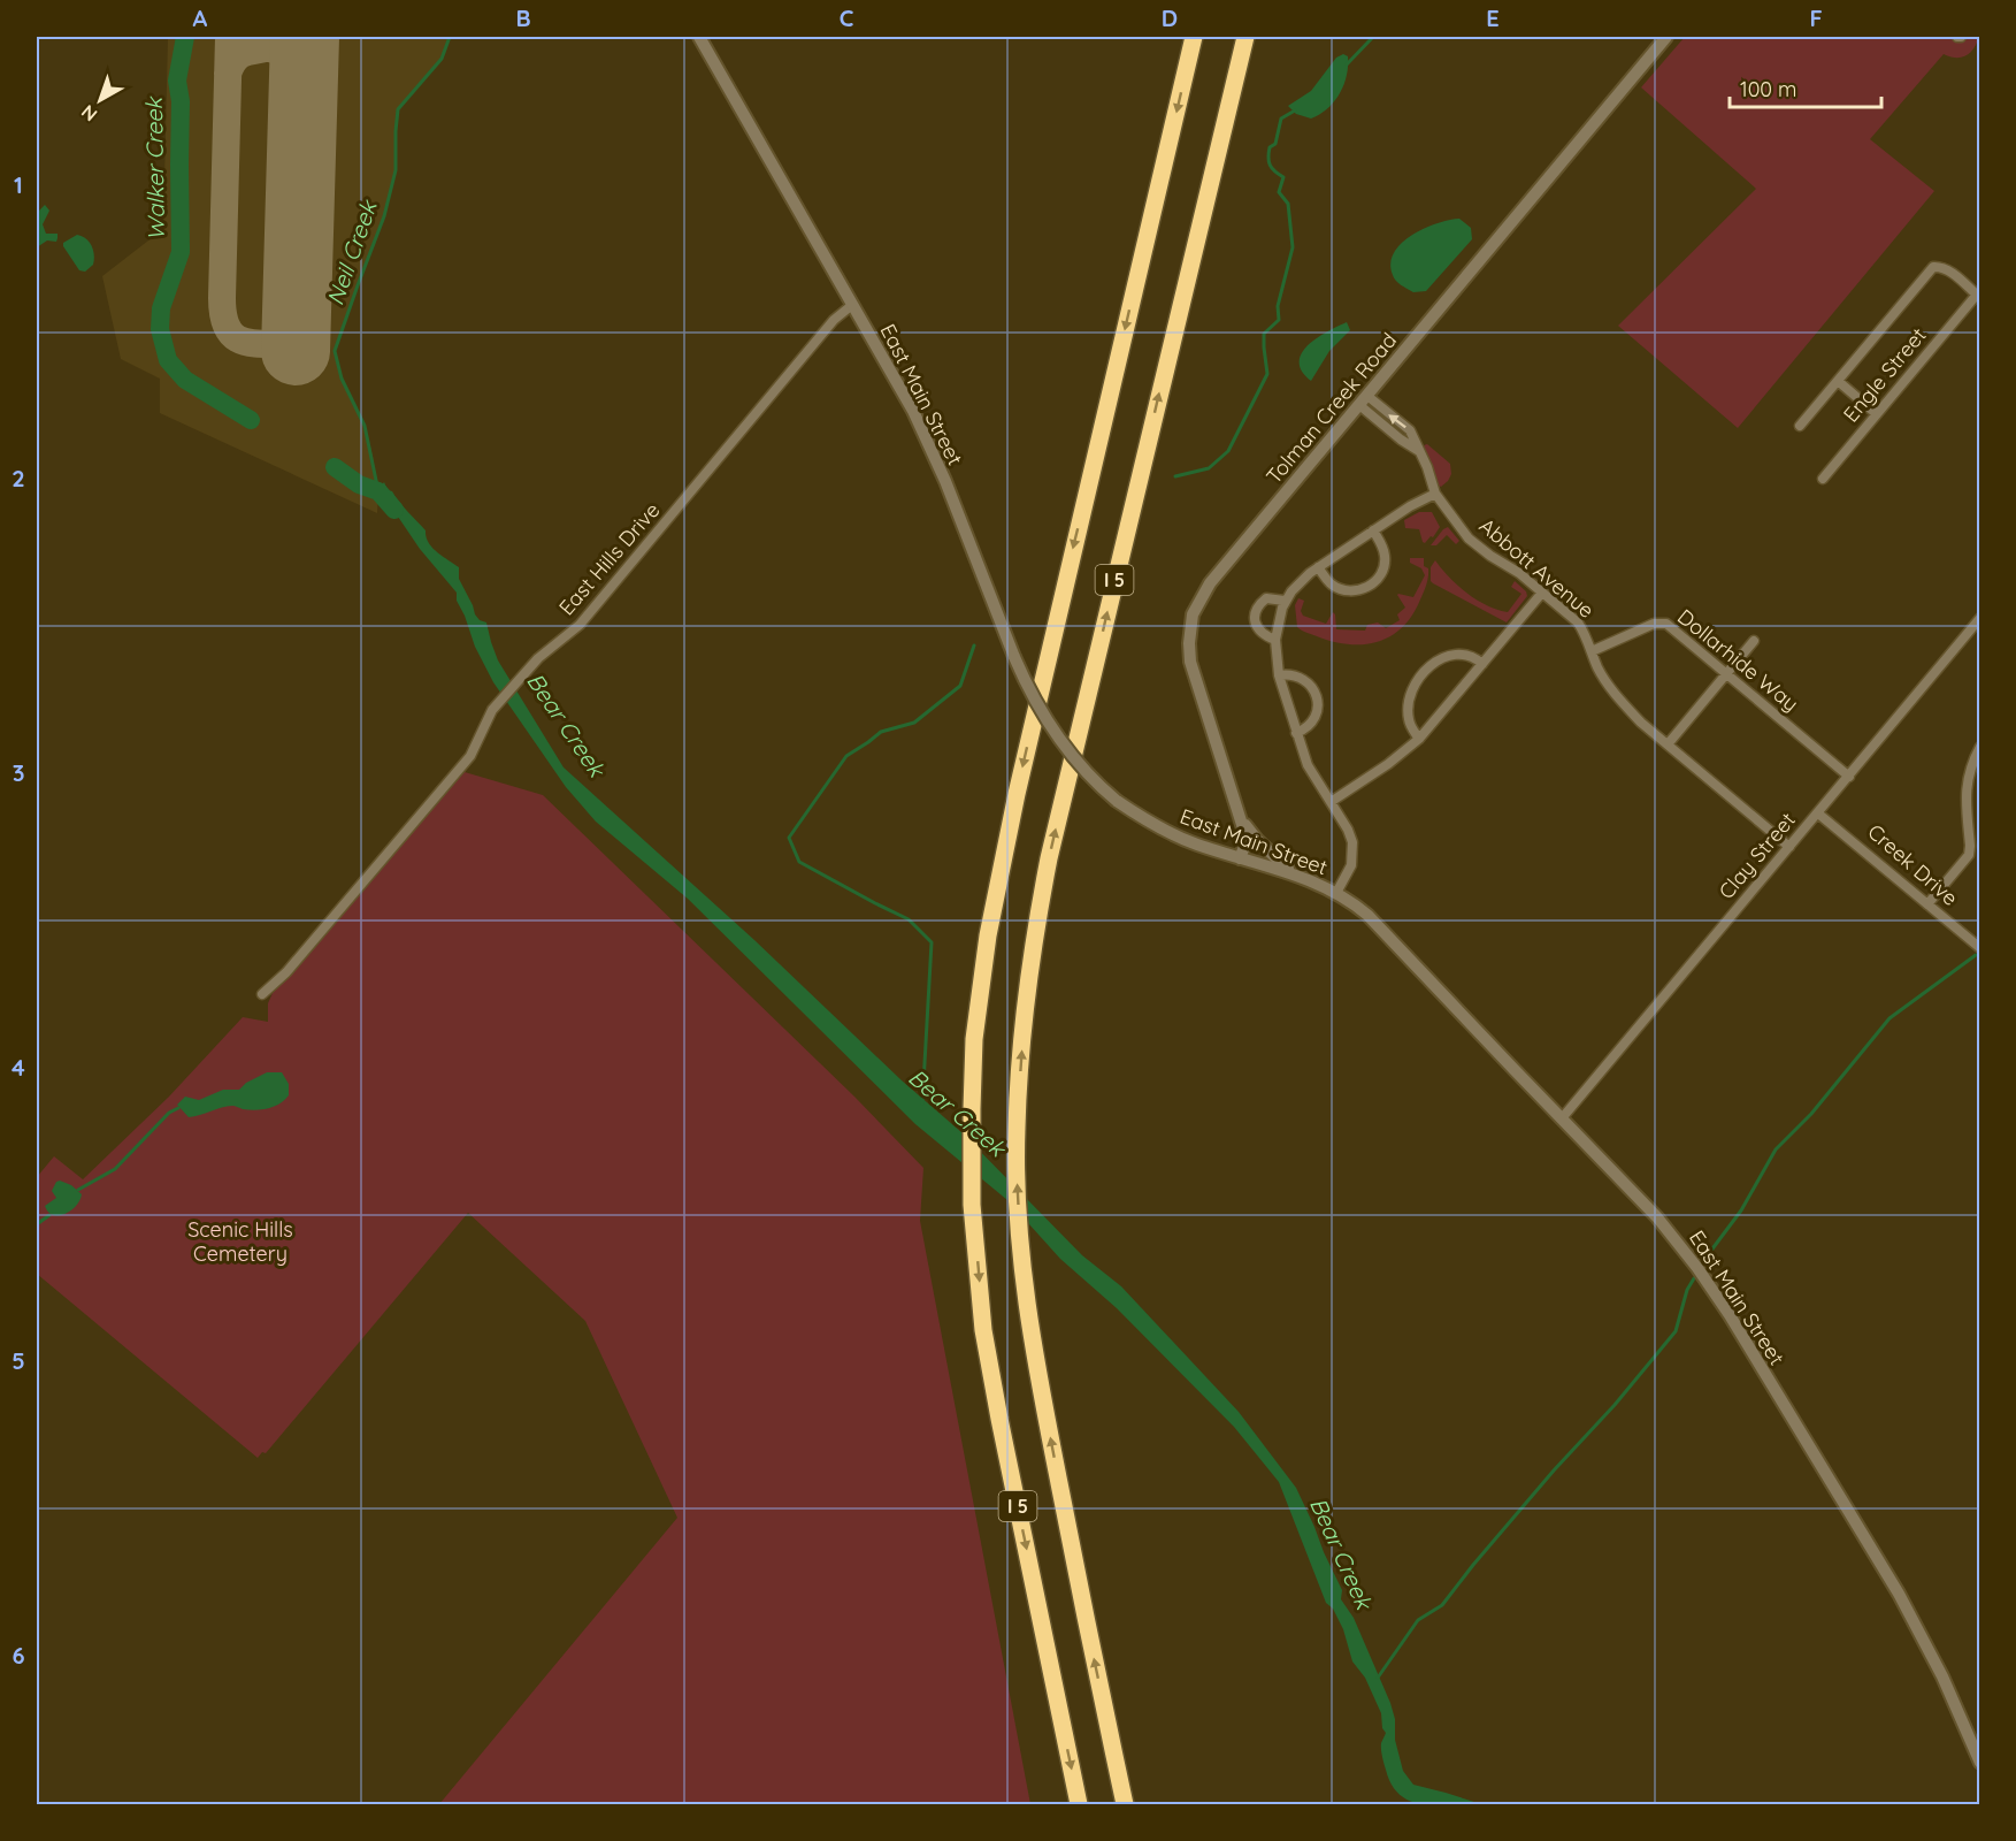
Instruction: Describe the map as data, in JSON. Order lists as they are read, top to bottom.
{
  "streets": {
    "highway": ["I 5"],
    "street": [
      "Engle Street",
      "East Main Street",
      "Tolman Creek Road",
      "East Hills Drive",
      "Abbott Avenue",
      "Dollarhide Way",
      "Clay Street",
      "Creek Drive"
    ]
  },
  "crossings": [
    ["East Main Street", "Tolman Creek Road"],
    ["East Main Street", "East Hills Drive"],
    ["East Main Street", "Clay Street"],
    ["Tolman Creek Road", "Abbott Avenue"],
    ["Abbott Avenue", "Dollarhide Way"],
    ["Abbott Avenue", "Clay Street"],
    ["Dollarhide Way", "Clay Street"],
    ["Clay Street", "Creek Drive"]
  ],
  "water": ["Walker Creek", "Neil Creek", "Bear Creek"],
  "parks": ["Scenic Hills Cemetery"],
  "scale_bar": "100 m",
  "north": "bottom left",
  "grid": {
    "columns": [
      "A",
      "B",
      "C",
      "D",
      "E",
      "F"
    ],
    "rows": [
      "1",
      "2",
      "3",
      "4",
      "5",
      "6"
    ]
  }
}
